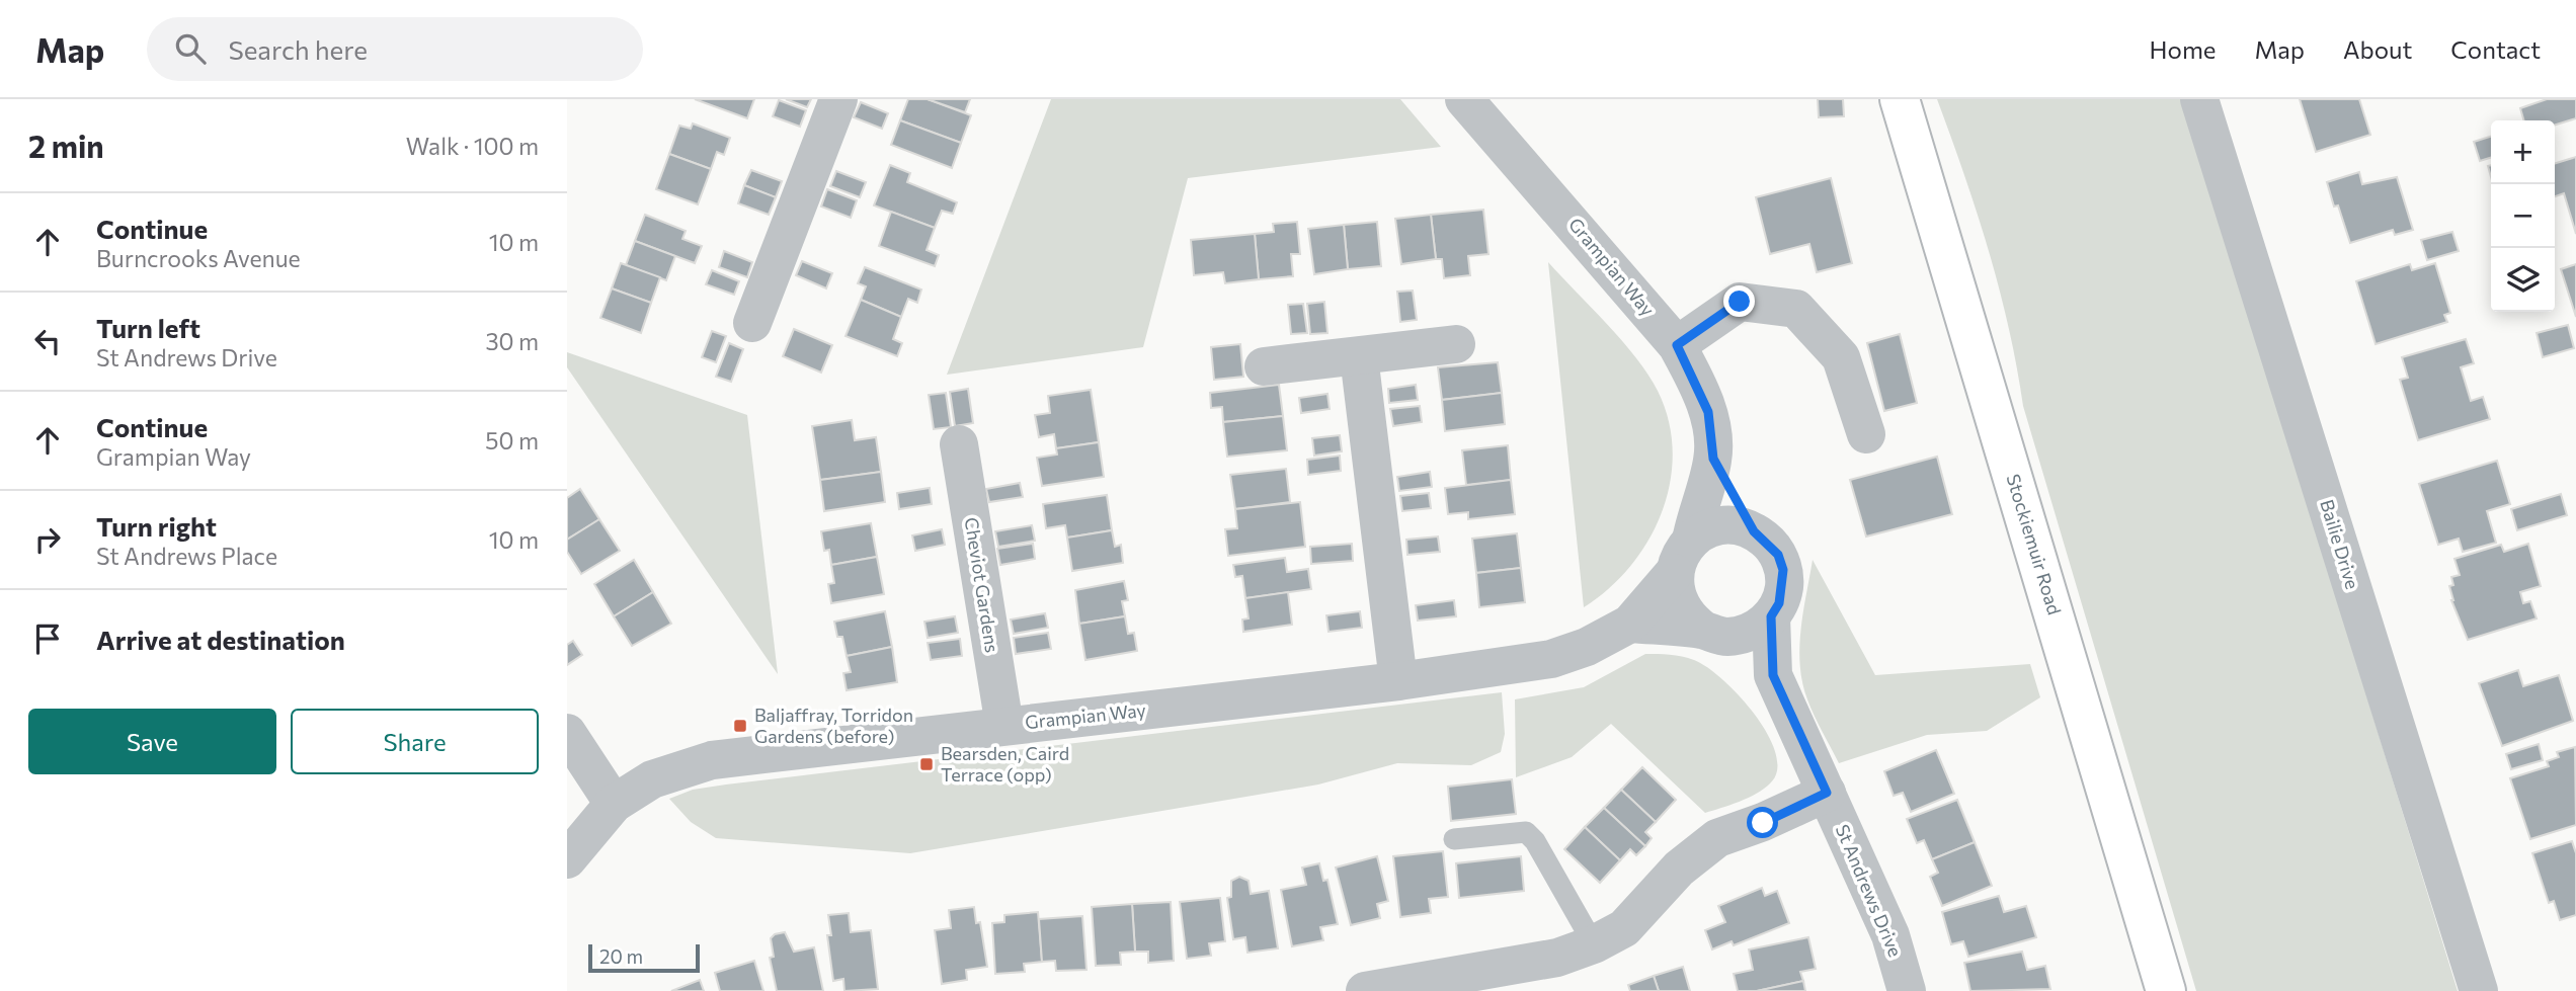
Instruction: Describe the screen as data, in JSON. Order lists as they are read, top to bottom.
{
  "streets": {
    "main road": ["Stockiemuir Road"],
    "street": [
      "Grampian Way",
      "Bailie Drive",
      "Cheviot Gardens",
      "St Andrews Drive"
    ]
  },
  "crossings": [
    ["Grampian Way", "Cheviot Gardens"],
    ["Grampian Way", "St Andrews Drive"]
  ],
  "places": {
    "transit": ["Baljaffray, Torridon Gardens (before)", "Bearsden, Caird Terrace (opp)"]
  },
  "scale_bar": "20 m",
  "page": {
    "header": "Map",
    "search": "Search here",
    "nav": [
      "Home",
      "Map",
      "About",
      "Contact"
    ],
    "heading": ["2 min", "Walk · 100 m"],
    "map_buttons": ["+", "−"],
    "list": [
      ["Continue", "Burncrooks Avenue", "10 m"],
      ["Turn left", "St Andrews Drive", "30 m"],
      ["Continue", "Grampian Way", "50 m"],
      ["Turn right", "St Andrews Place", "10 m"],
      "Arrive at destination"
    ],
    "buttons": ["Save", "Share"],
    "scale": "20 m"
  }
}
